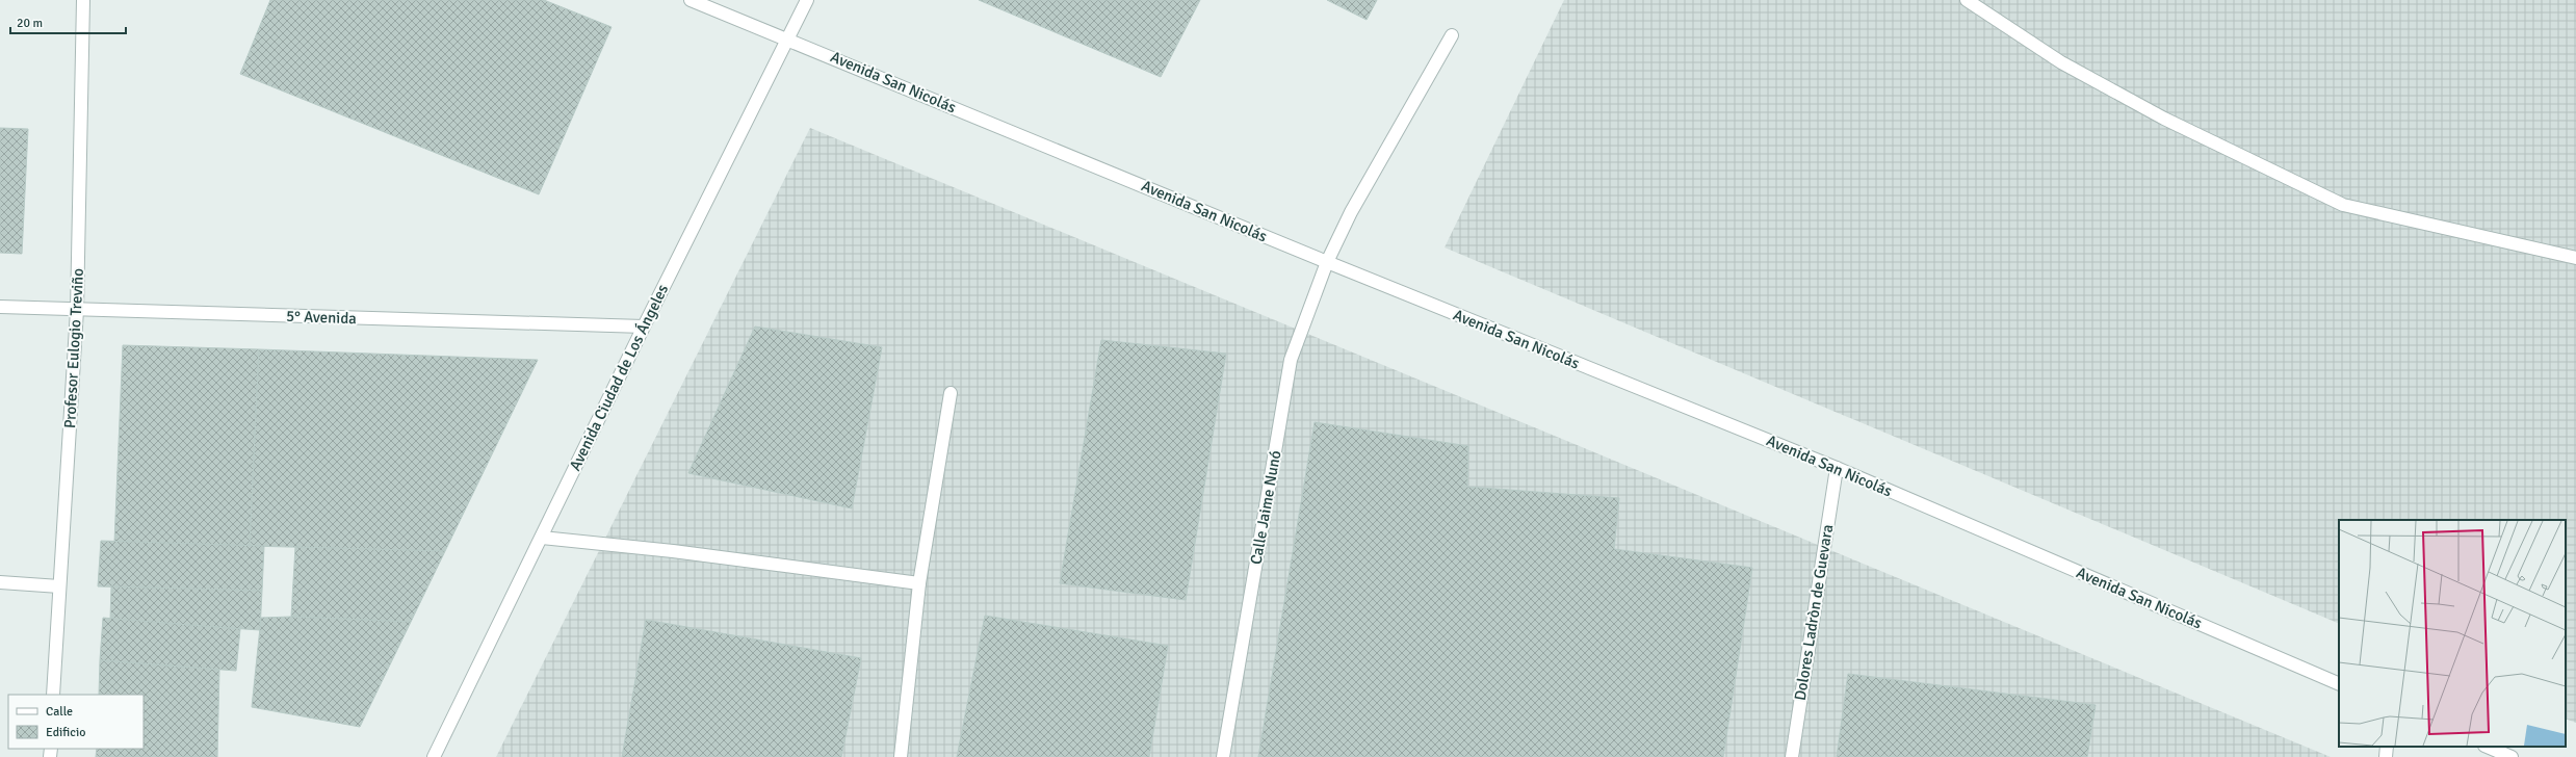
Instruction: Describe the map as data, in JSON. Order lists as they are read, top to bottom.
{
  "streets": {
    "street": [
      "Avenida San Nicolás",
      "5° Avenida",
      "Profesor Eulogio Treviño",
      "Avenida Ciudad de Los Ángeles",
      "Calle Jaime Nunó",
      "Dolores Ladròn de Guevara"
    ]
  },
  "crossings": [
    ["Avenida San Nicolás", "Avenida Ciudad de Los Ángeles"],
    ["Avenida San Nicolás", "Calle Jaime Nunó"],
    ["Avenida San Nicolás", "Dolores Ladròn de Guevara"],
    ["5° Avenida", "Profesor Eulogio Treviño"],
    ["5° Avenida", "Avenida Ciudad de Los Ángeles"]
  ],
  "legend": ["Calle", "Edificio"],
  "scale_bar": "20 m"
}
